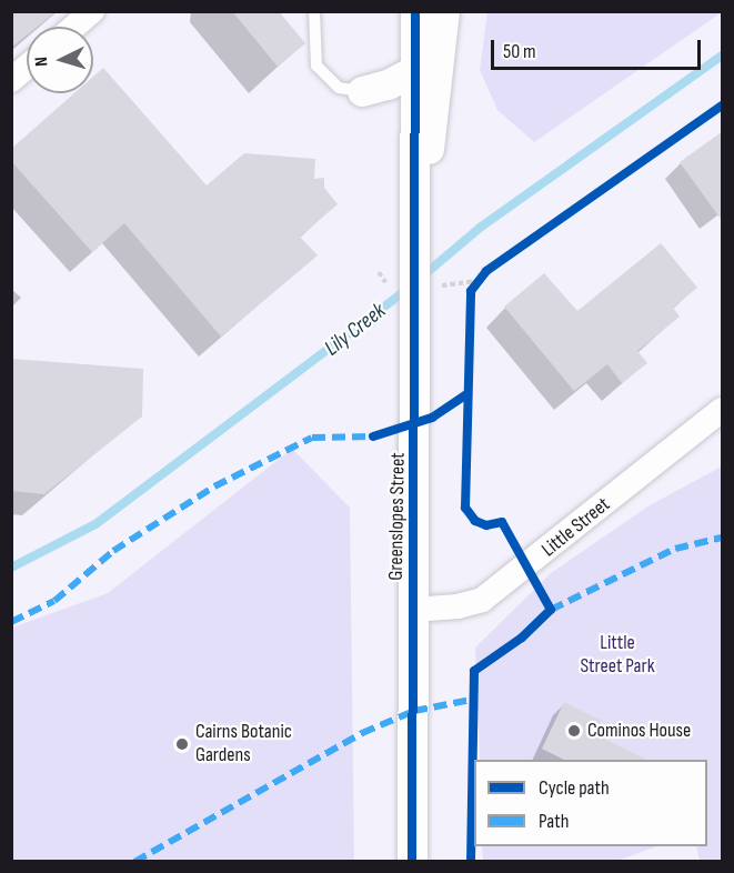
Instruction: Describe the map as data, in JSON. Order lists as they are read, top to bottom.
{
  "streets": {
    "street": ["Greenslopes Street", "Little Street"]
  },
  "crossings": [
    ["Greenslopes Street", "Little Street"]
  ],
  "water": ["Lily Creek"],
  "parks": ["Little Street Park"],
  "places": ["Cominos House", "Cairns Botanic Gardens"],
  "legend": ["Cycle path", "Path"],
  "scale_bar": "50 m",
  "north": "left"
}
